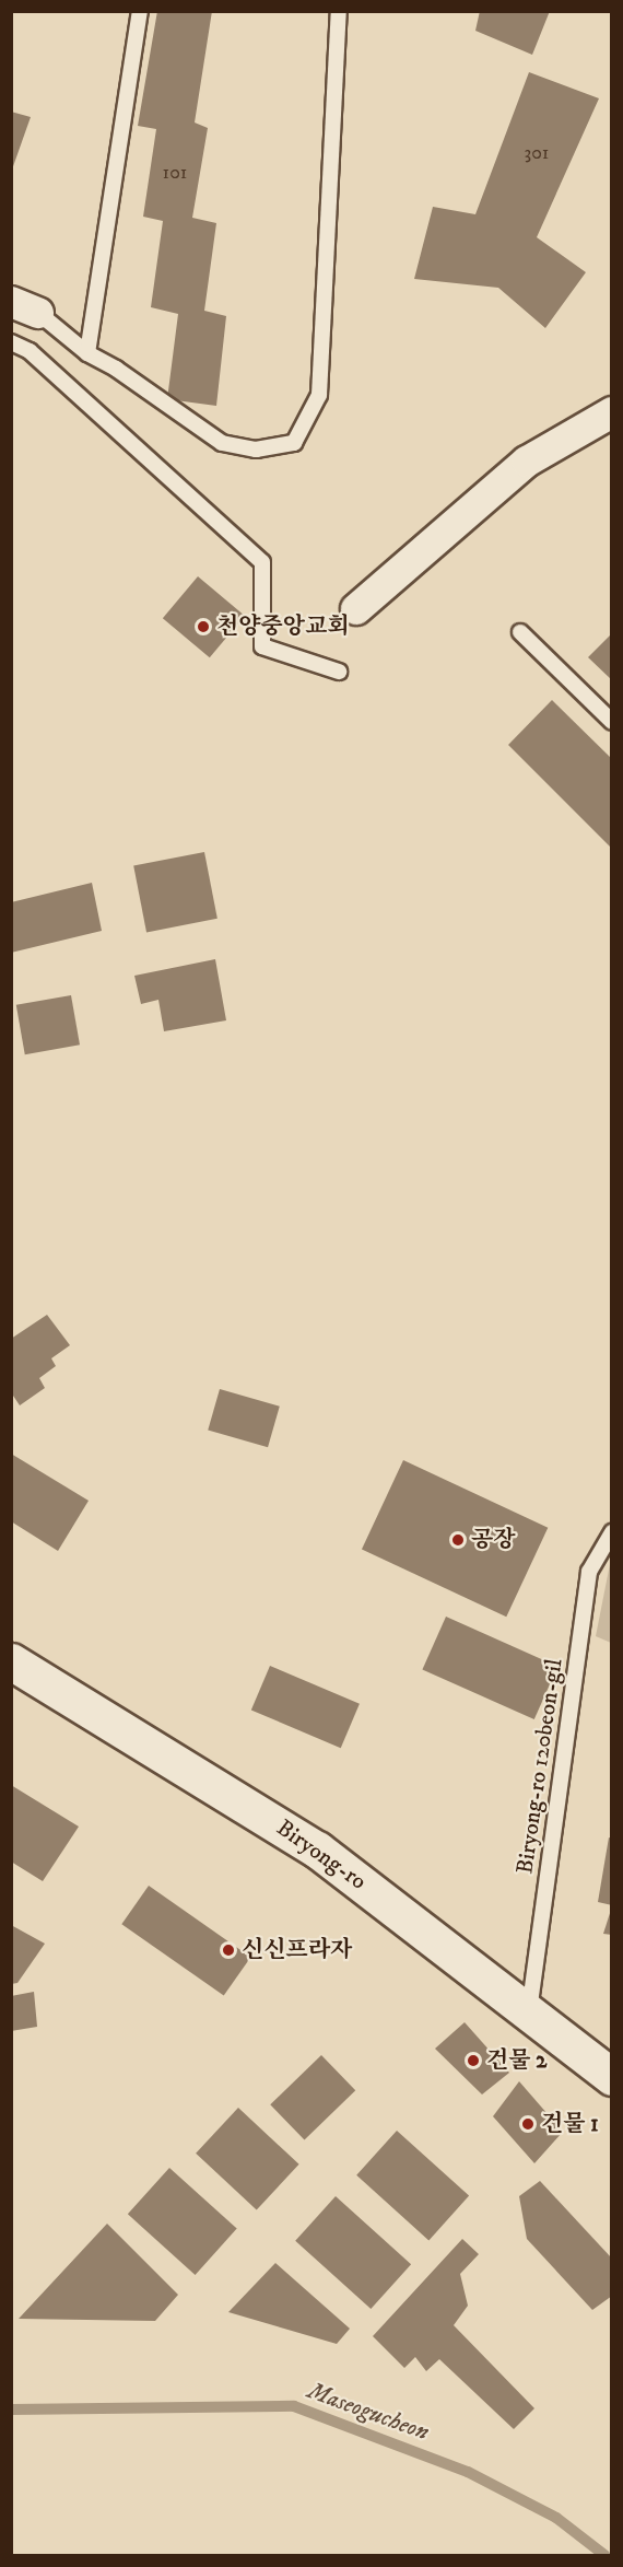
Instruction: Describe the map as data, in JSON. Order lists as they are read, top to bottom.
{
  "streets": {
    "main road": ["Biryong-ro"],
    "lane": ["Biryong-ro 120beon-gil"]
  },
  "crossings": [
    ["Biryong-ro 120beon-gil", "Biryong-ro"]
  ],
  "water": ["Maseogucheon"],
  "places": [
    "천양중앙교회",
    "공장",
    "신신프라자",
    "건물 2",
    "건물 1"
  ],
  "house_numbers": ["301", "101"]
}
